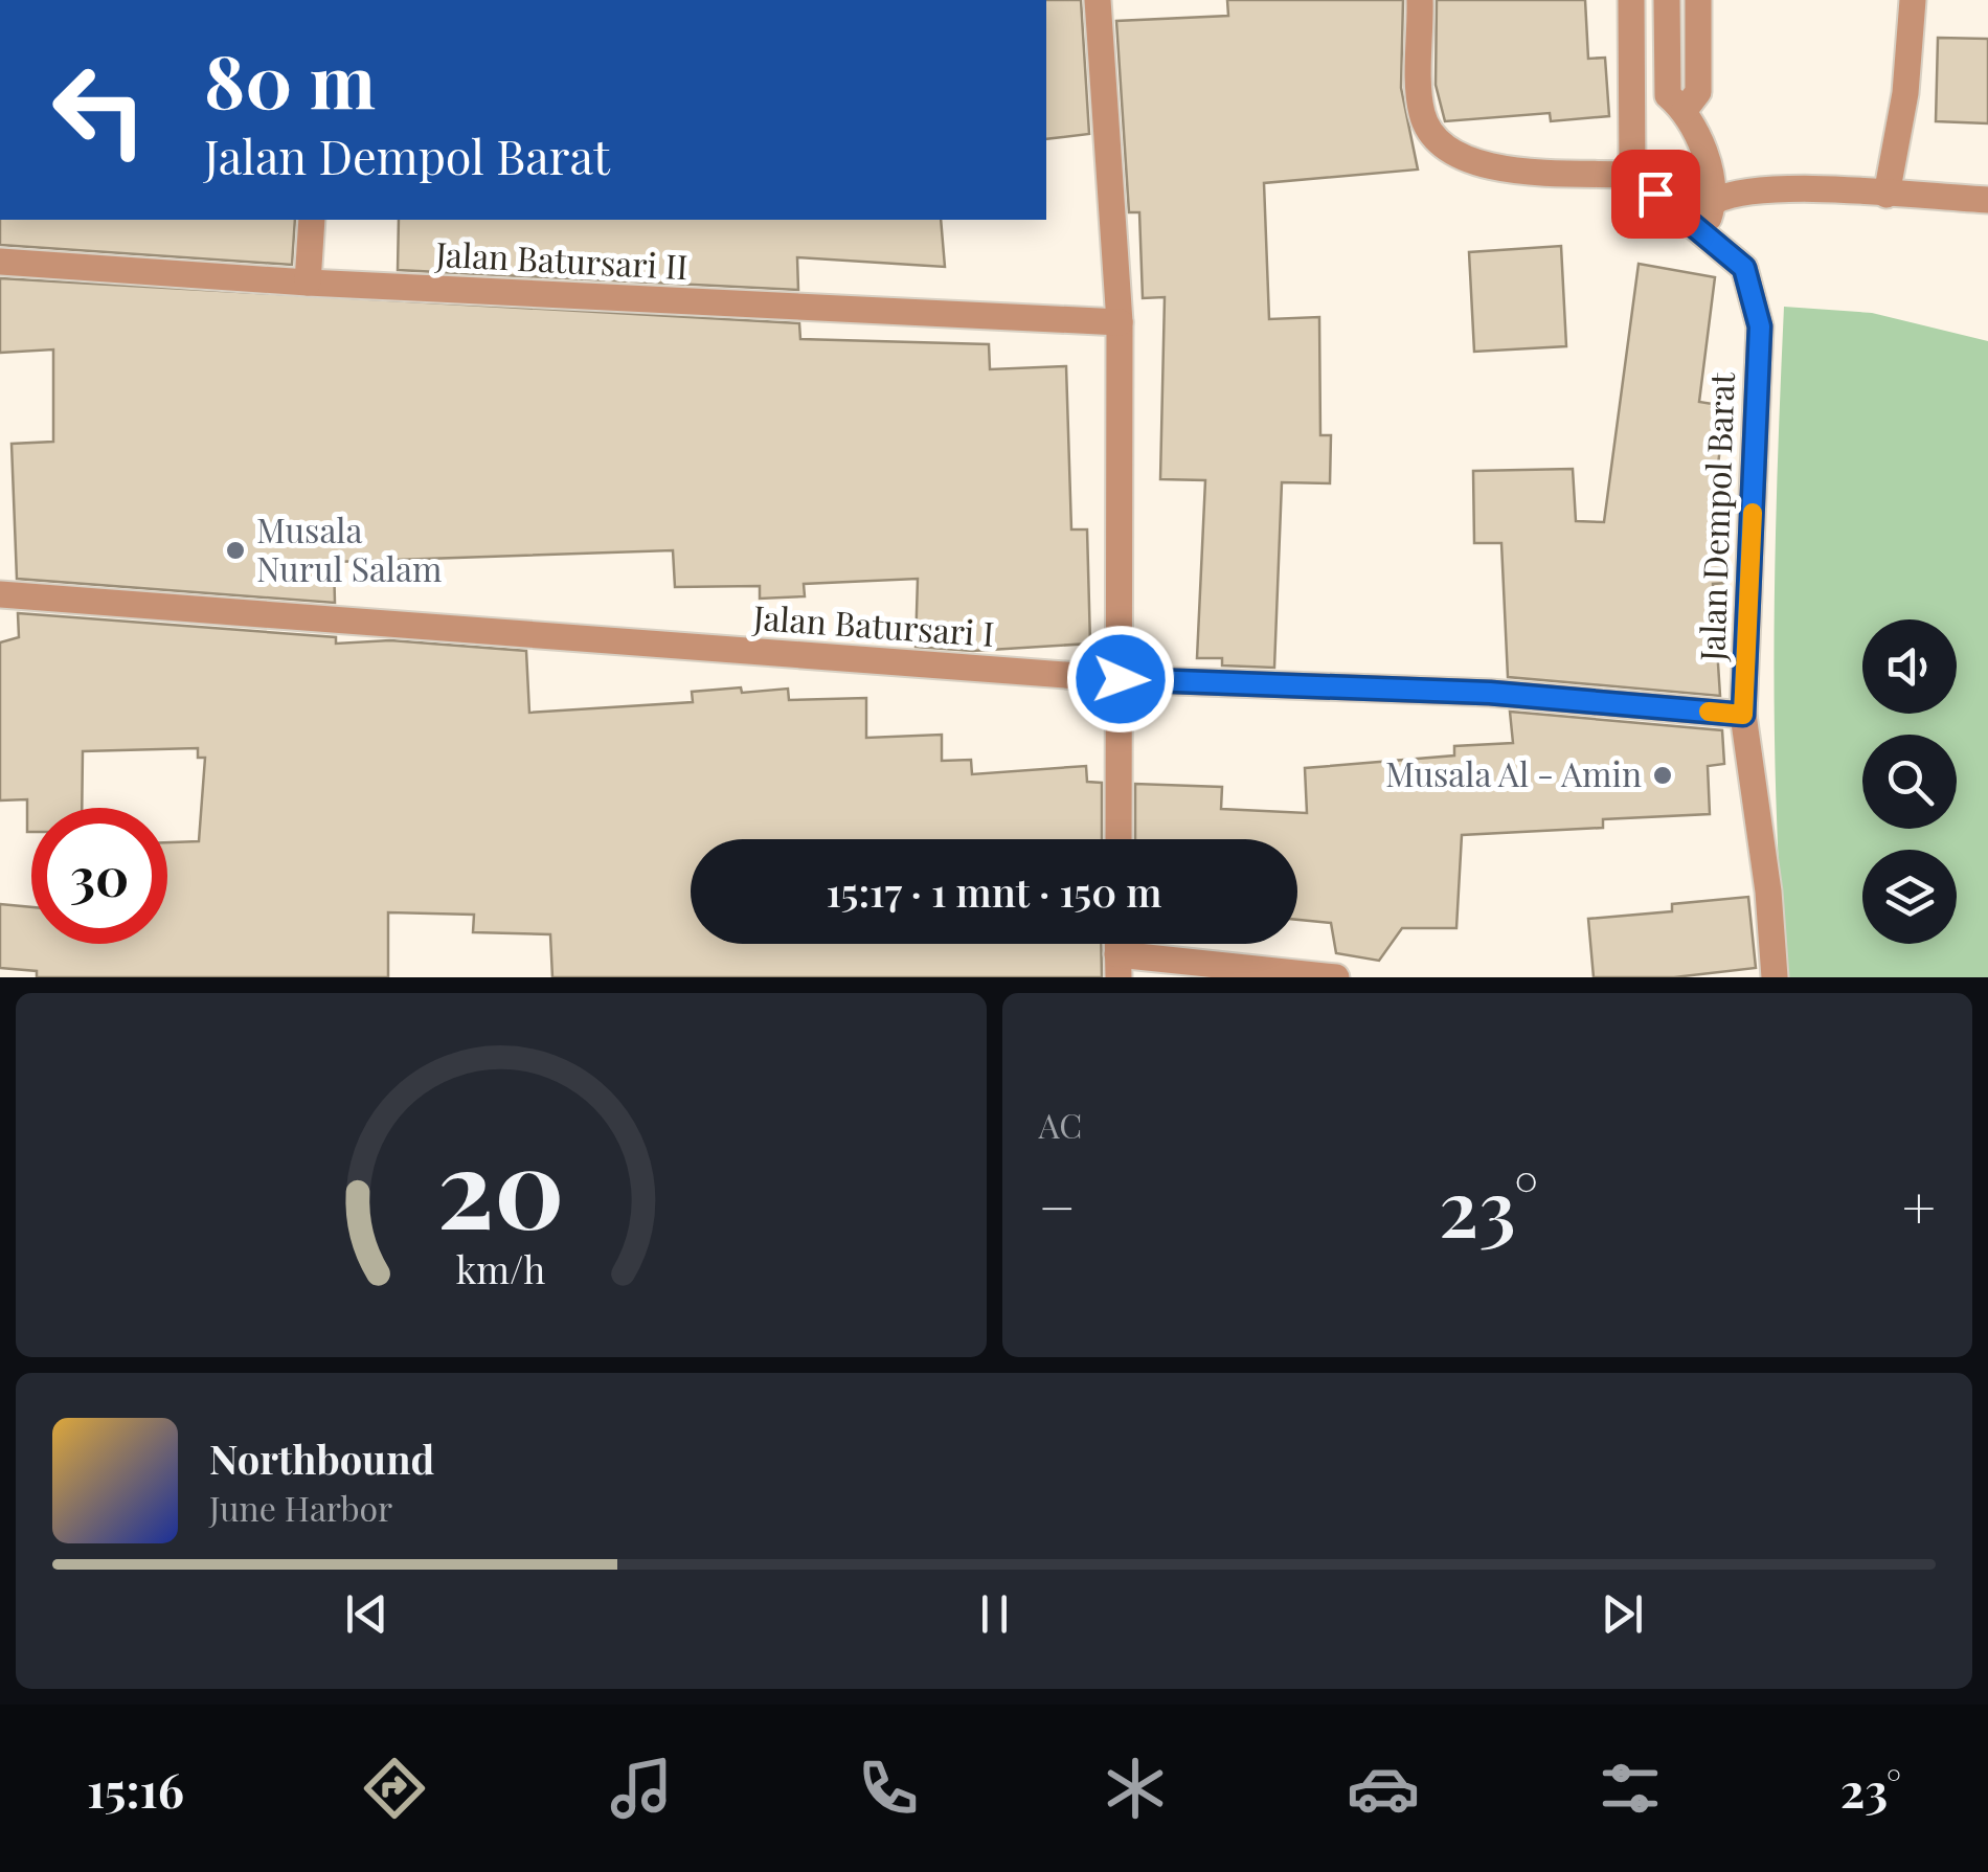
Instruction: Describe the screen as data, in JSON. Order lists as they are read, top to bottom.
{
  "streets": {
    "street": ["Jalan Batursari II", "Jalan Dempol Barat", "Jalan Batursari I"]
  },
  "crossings": [
    ["Jalan Dempol Barat", "Jalan Batursari I"]
  ],
  "places": ["Musala Nurul Salam", "Musala Al - Amin"],
  "page": {
    "turn": ["80 m", "Jalan Dempol Barat"],
    "limit": "30",
    "trip": "15:17 · 1 mnt · 150 m",
    "tile": "AC",
    "heat": ["−", "23°", "+"],
    "song": ["Northbound", "June Harbor"],
    "tabs": ["15:16", "23°"],
    "gauge": ["20", "km/h"]
  }
}
